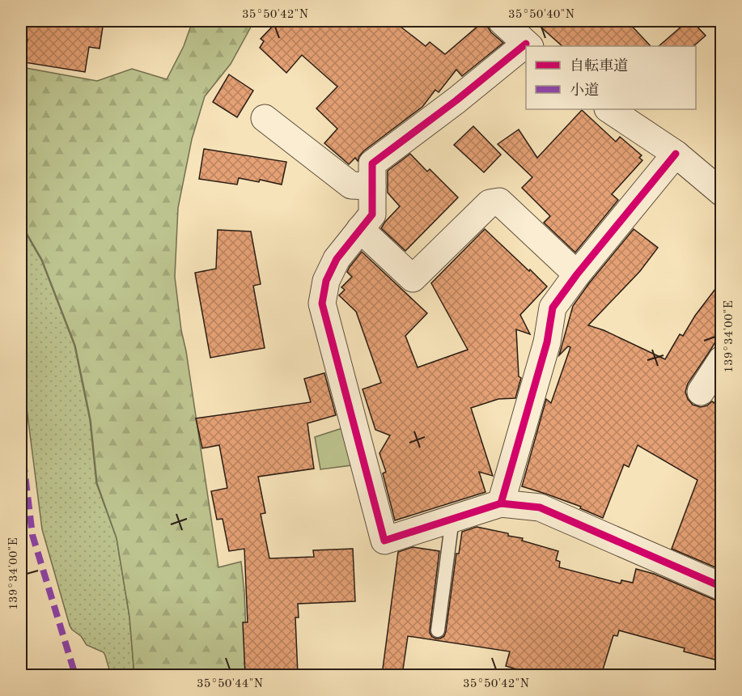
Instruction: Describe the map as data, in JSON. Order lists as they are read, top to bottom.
{
  "legend": ["自転車道", "小道"],
  "coordinates": [
    "35°50'42\"N",
    "35°50'40\"N",
    "139°34'00\"E",
    "35°50'44\"N"
  ]
}
